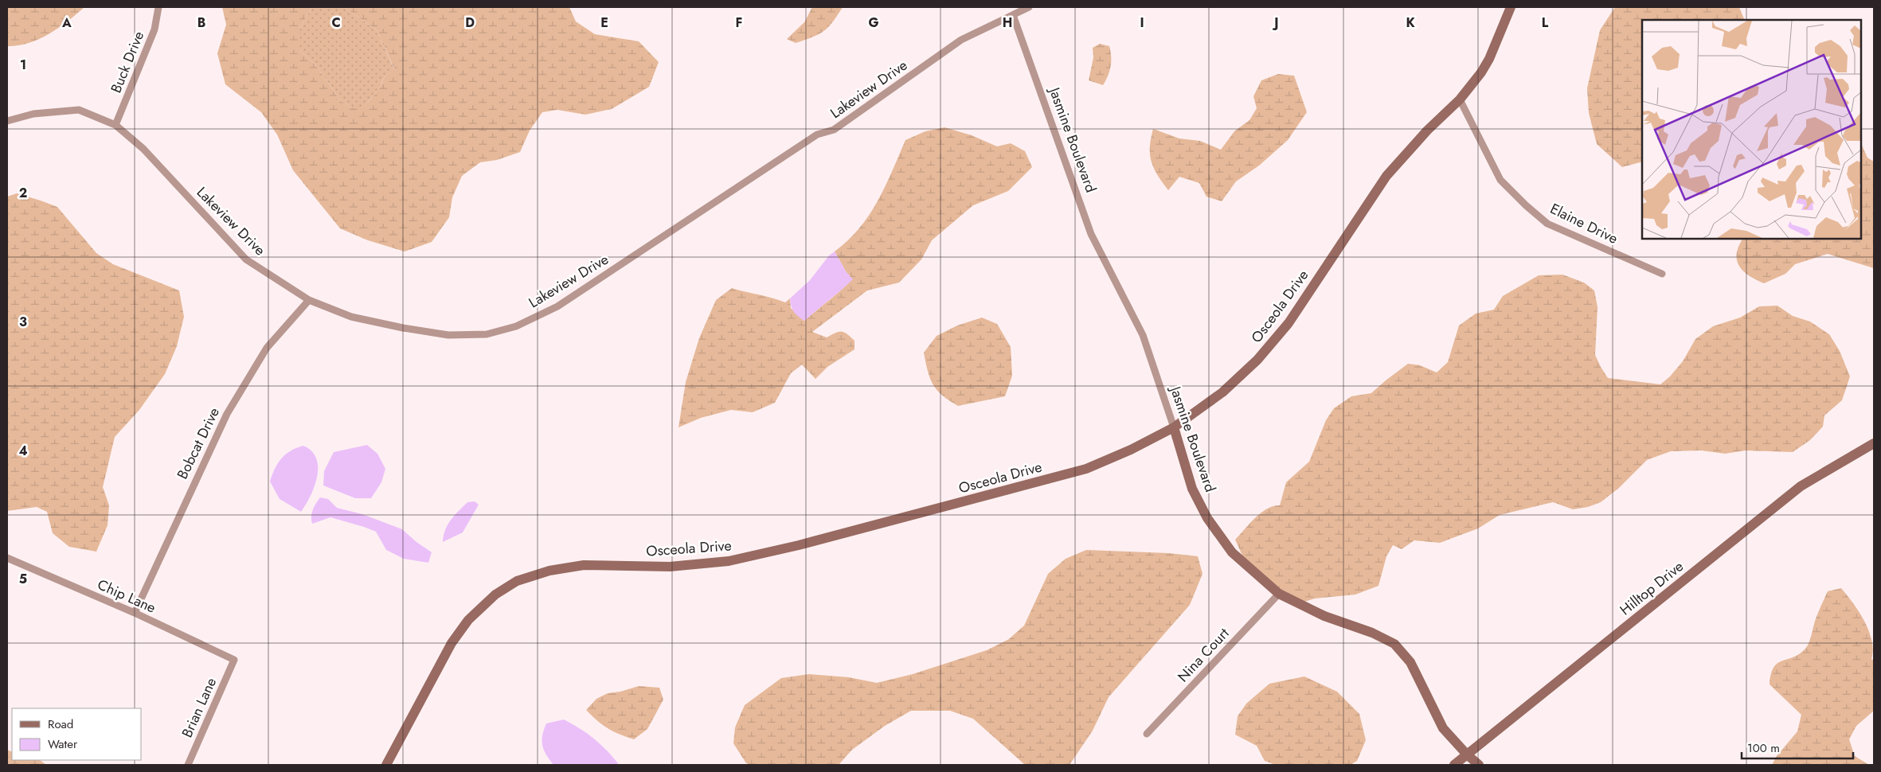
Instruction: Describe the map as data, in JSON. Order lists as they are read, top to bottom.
{
  "streets": {
    "street": [
      "Buck Drive",
      "Lakeview Drive",
      "Jasmine Boulevard",
      "Elaine Drive",
      "Osceola Drive",
      "Bobcat Drive",
      "Hilltop Drive",
      "Chip Lane",
      "Nina Court",
      "Brian Lane"
    ]
  },
  "crossings": [
    ["Buck Drive", "Lakeview Drive"],
    ["Lakeview Drive", "Jasmine Boulevard"],
    ["Lakeview Drive", "Bobcat Drive"],
    ["Jasmine Boulevard", "Osceola Drive"],
    ["Jasmine Boulevard", "Hilltop Drive"],
    ["Jasmine Boulevard", "Nina Court"],
    ["Elaine Drive", "Osceola Drive"],
    ["Bobcat Drive", "Chip Lane"],
    ["Chip Lane", "Brian Lane"]
  ],
  "legend": ["Road", "Water"],
  "scale_bar": "100 m",
  "grid": {
    "columns": [
      "A",
      "B",
      "C",
      "D",
      "E",
      "F",
      "G",
      "H",
      "I",
      "J",
      "K",
      "L"
    ],
    "rows": [
      "1",
      "2",
      "3",
      "4",
      "5"
    ]
  }
}
